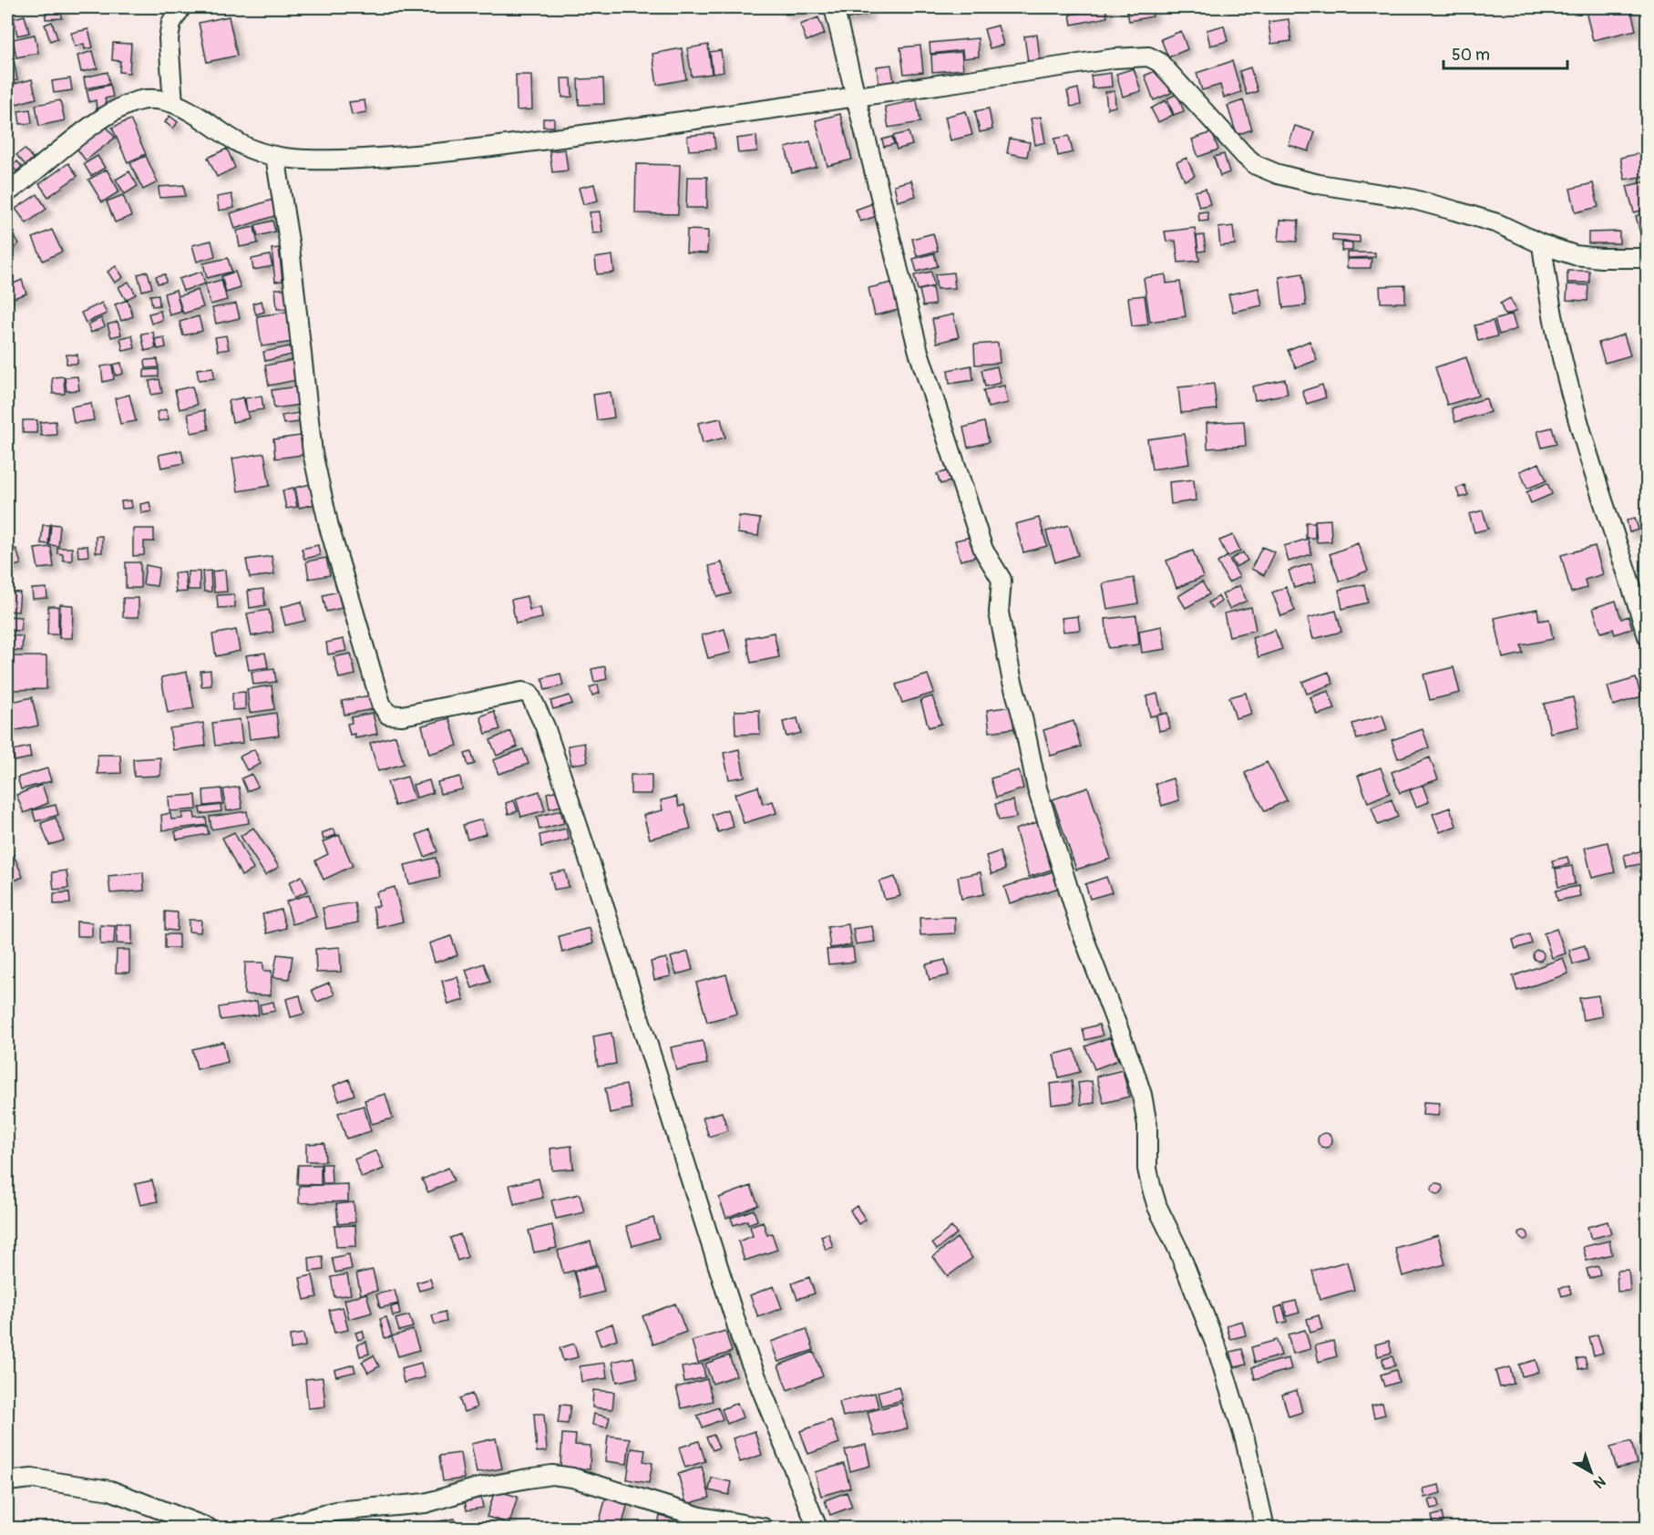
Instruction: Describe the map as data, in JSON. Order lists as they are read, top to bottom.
{
  "scale_bar": "50 m",
  "north": "bottom right"
}
